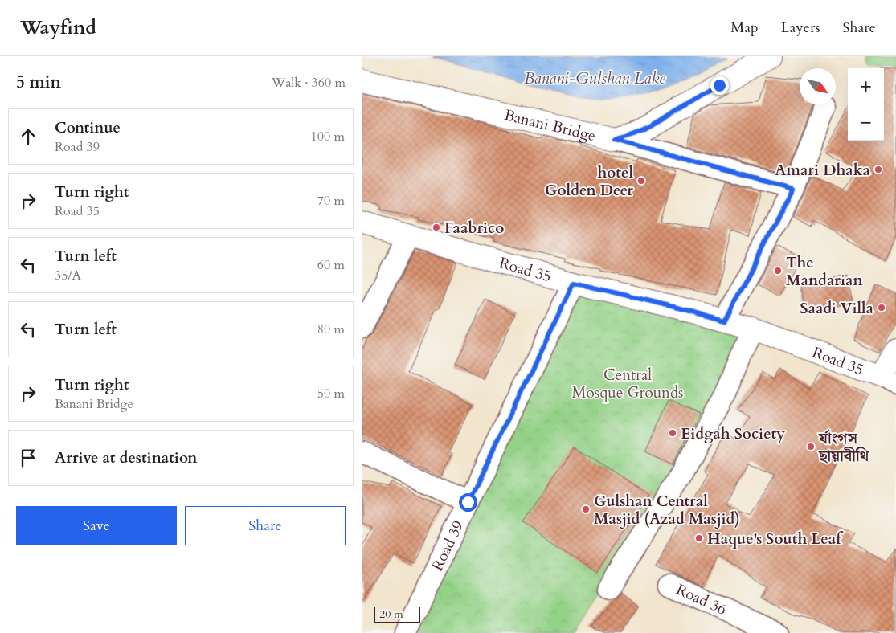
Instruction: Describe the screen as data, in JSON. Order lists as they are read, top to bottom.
{
  "streets": {
    "main road": ["Banani Bridge", "Road 35"],
    "street": ["Road 39", "Road 36"]
  },
  "crossings": [
    ["Road 35", "Road 39"]
  ],
  "water": ["Banani-Gulshan Lake"],
  "parks": ["Central Mosque Grounds"],
  "places": [
    "Amari Dhaka",
    "hotel Golden Deer",
    "Faabrico",
    "The Mandarian",
    "Saadi Villa",
    "Eidgah Society",
    "র্যাংগস ছায়াবীথি",
    "Gulshan Central Masjid (Azad Masjid)",
    "Haque's South Leaf"
  ],
  "scale_bar": "20 m",
  "north": "bottom right",
  "page": {
    "header": "Wayfind",
    "nav": ["Map", "Layers", "Share"],
    "heading": ["5 min", "Walk · 360 m"],
    "map_buttons": ["+", "−"],
    "list": [
      ["Continue", "Road 39", "100 m"],
      ["Turn right", "Road 35", "70 m"],
      ["Turn left", "35/A", "60 m"],
      ["Turn left", "80 m"],
      ["Turn right", "Banani Bridge", "50 m"],
      "Arrive at destination"
    ],
    "buttons": ["Save", "Share"],
    "scale": "20 m"
  }
}
